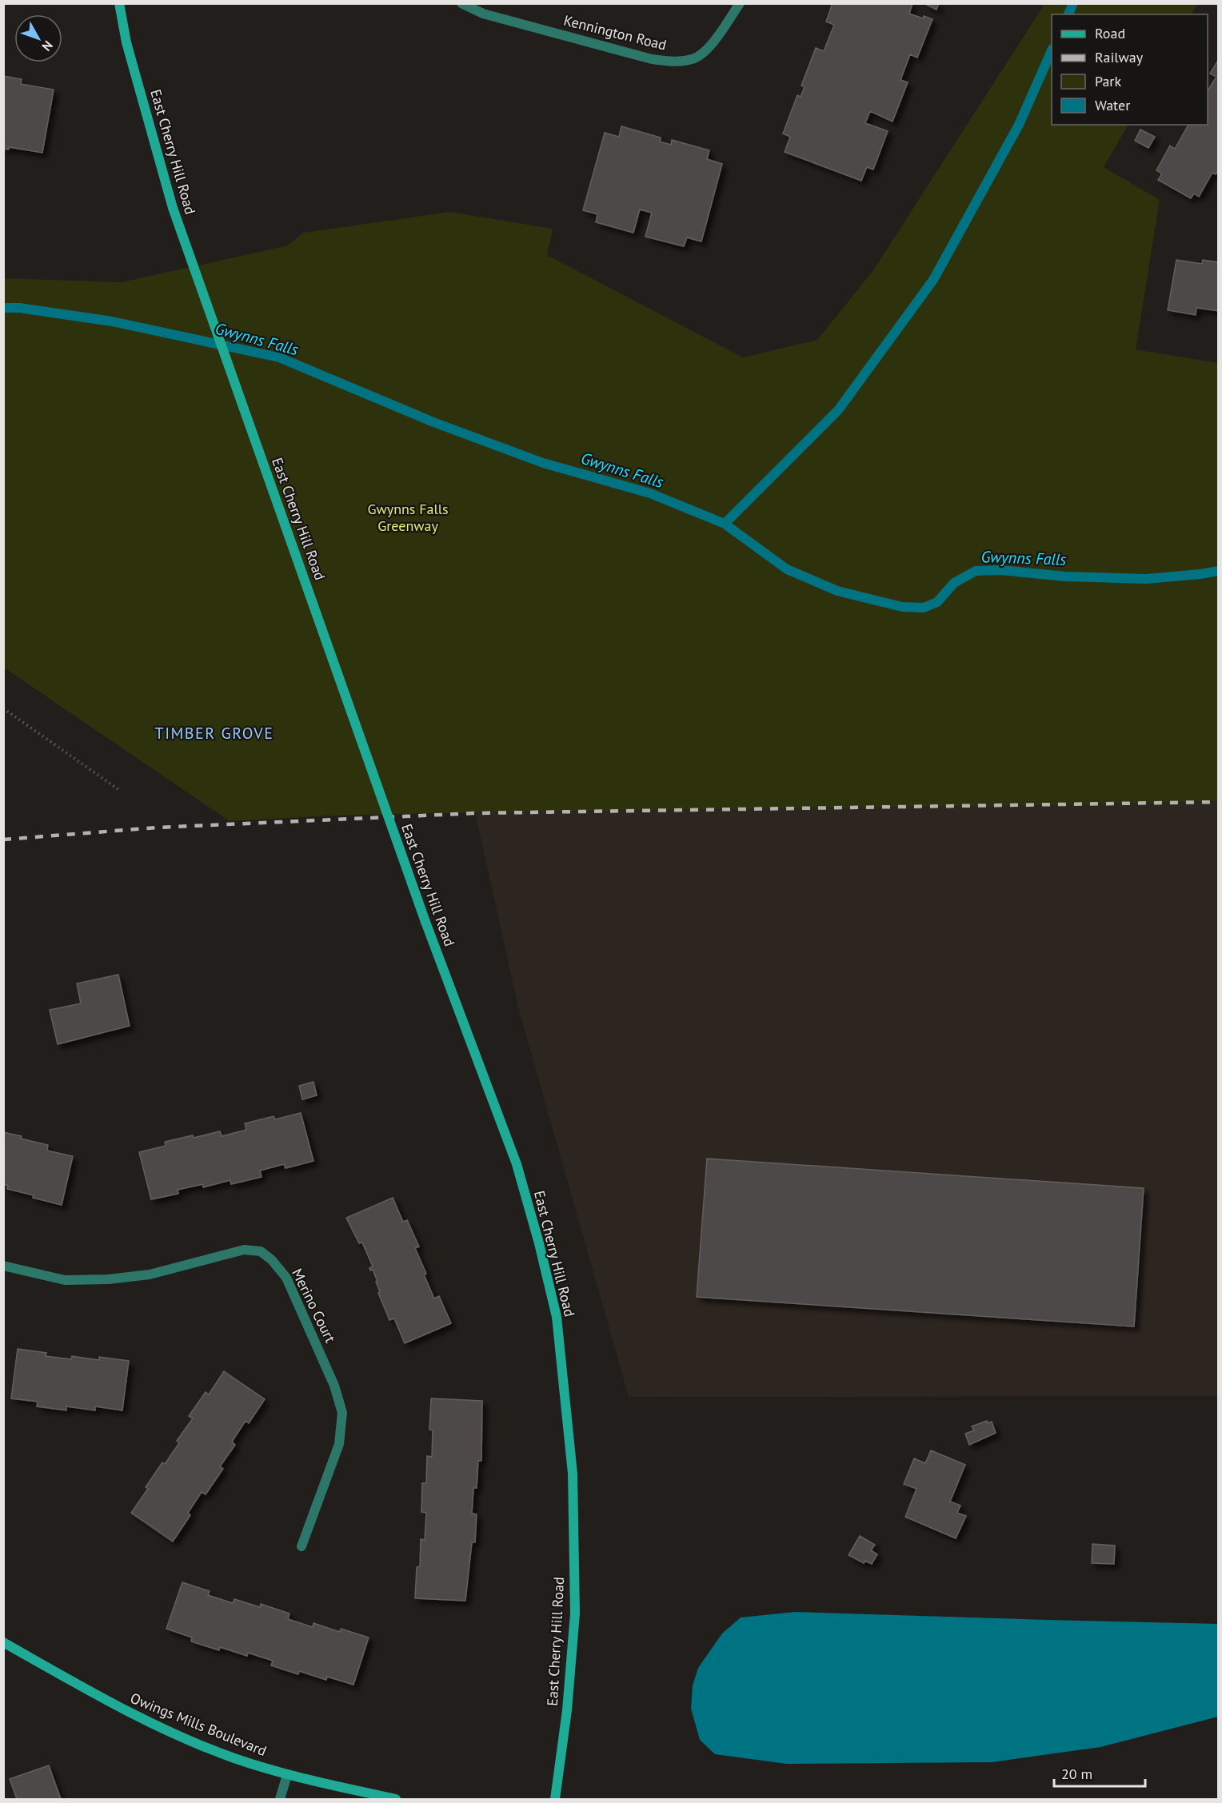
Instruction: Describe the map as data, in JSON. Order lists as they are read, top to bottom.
{
  "streets": {
    "main road": ["East Cherry Hill Road", "Owings Mills Boulevard"],
    "street": ["Kennington Road", "Merino Court"]
  },
  "districts": ["TIMBER GROVE"],
  "water": ["Gwynns Falls"],
  "parks": ["Gwynns Falls Greenway"],
  "legend": [
    "Road",
    "Railway",
    "Park",
    "Water"
  ],
  "scale_bar": "20 m",
  "north": "bottom right"
}
